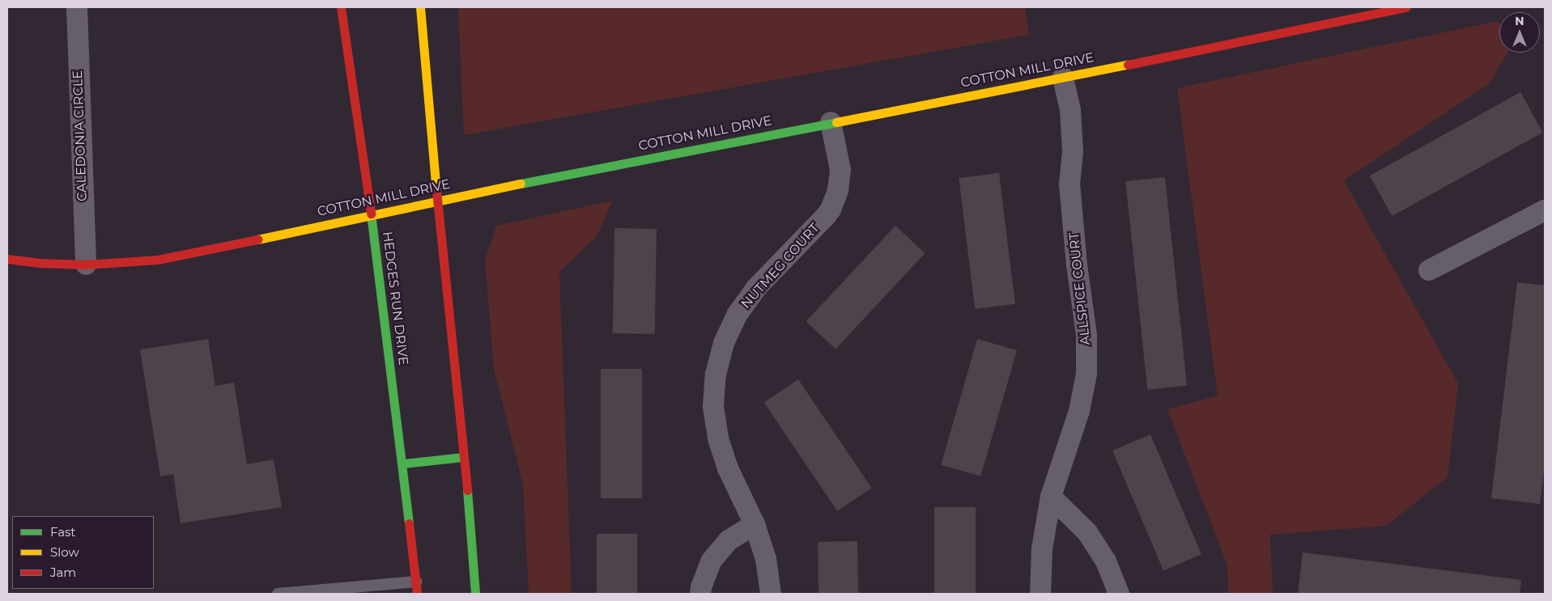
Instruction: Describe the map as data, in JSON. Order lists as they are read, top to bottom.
{
  "streets": {
    "street": [
      "COTTON MILL DRIVE",
      "CALEDONIA CIRCLE",
      "NUTMEG COURT",
      "ALLSPICE COURT",
      "HEDGES RUN DRIVE"
    ]
  },
  "crossings": [
    ["COTTON MILL DRIVE", "CALEDONIA CIRCLE"],
    ["COTTON MILL DRIVE", "NUTMEG COURT"],
    ["COTTON MILL DRIVE", "ALLSPICE COURT"],
    ["COTTON MILL DRIVE", "HEDGES RUN DRIVE"]
  ],
  "legend": ["Fast", "Slow", "Jam"],
  "north": "top"
}
